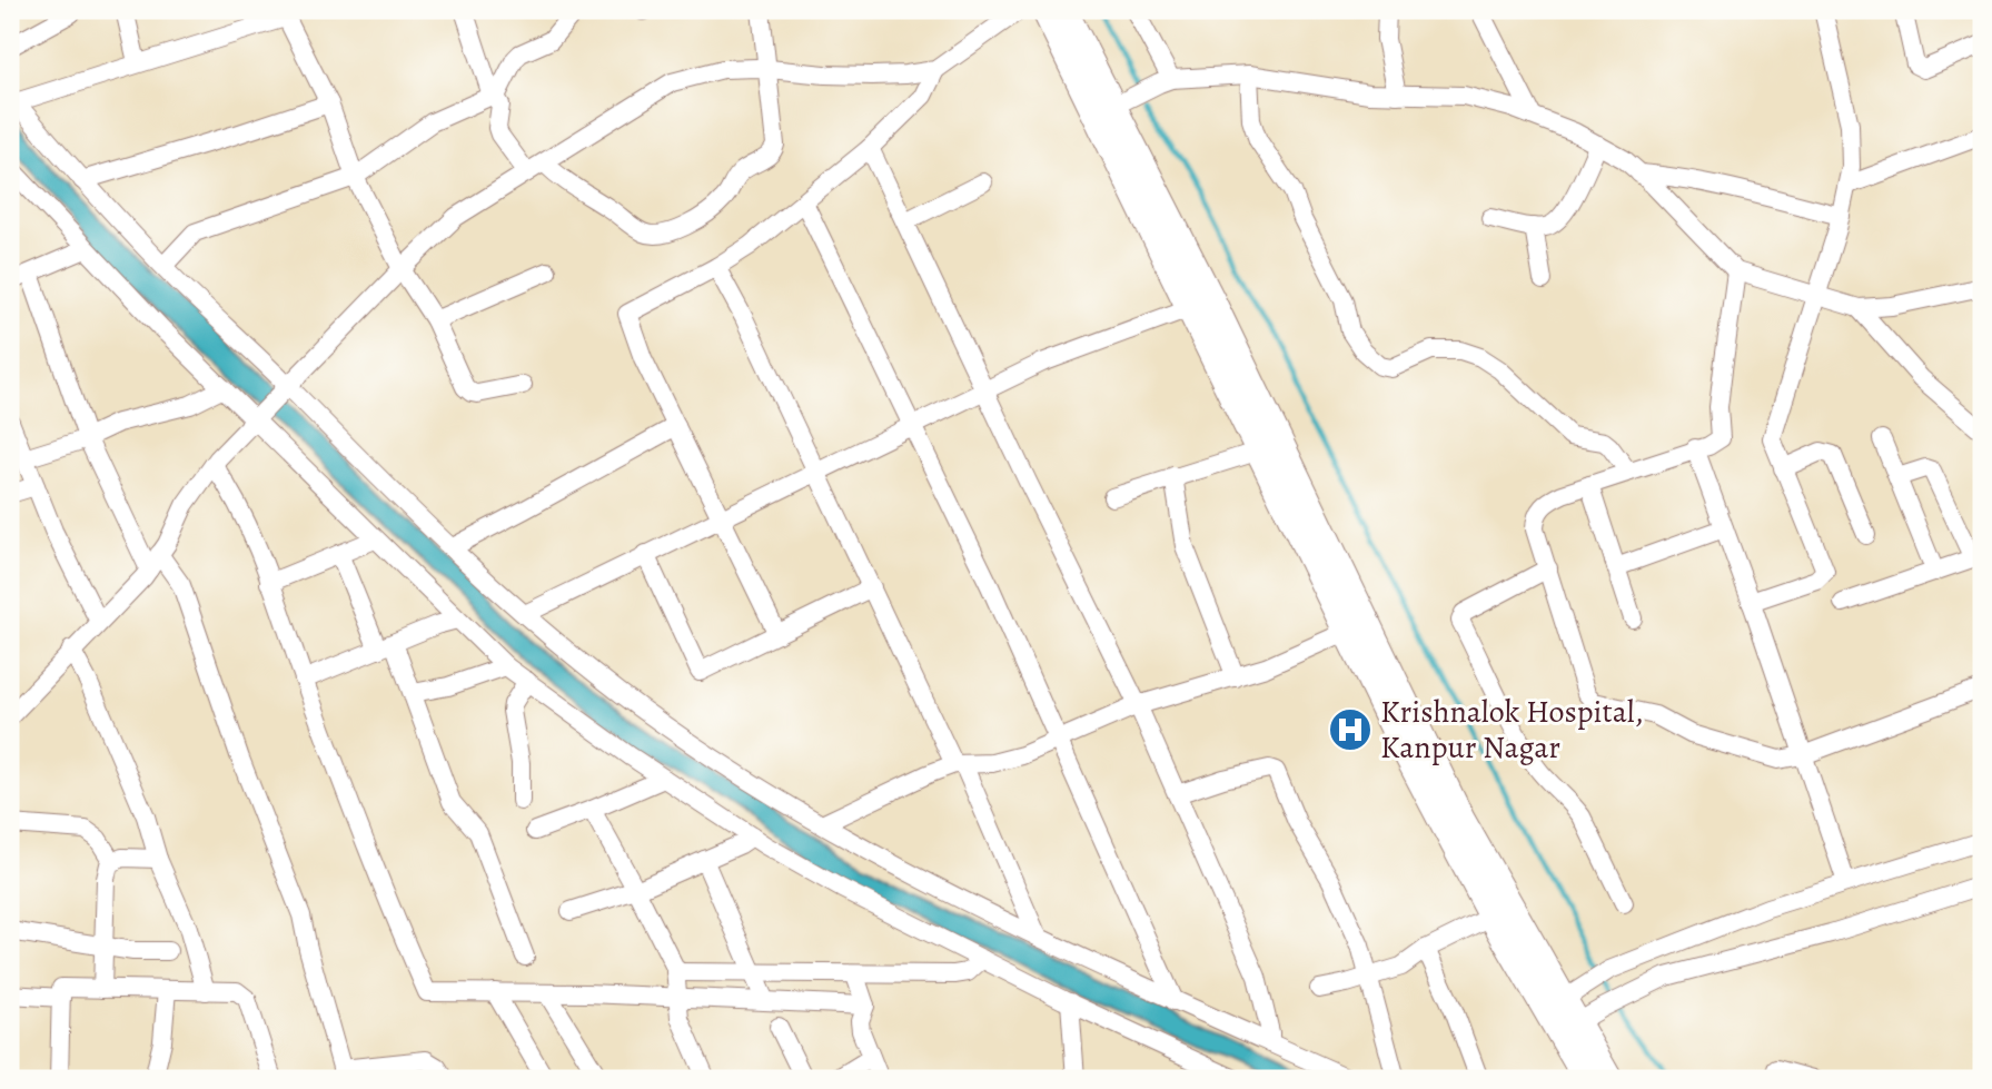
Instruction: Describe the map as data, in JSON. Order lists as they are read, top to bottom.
{
  "places": {
    "hospital": ["Krishnalok Hospital, Kanpur Nagar"]
  }
}
